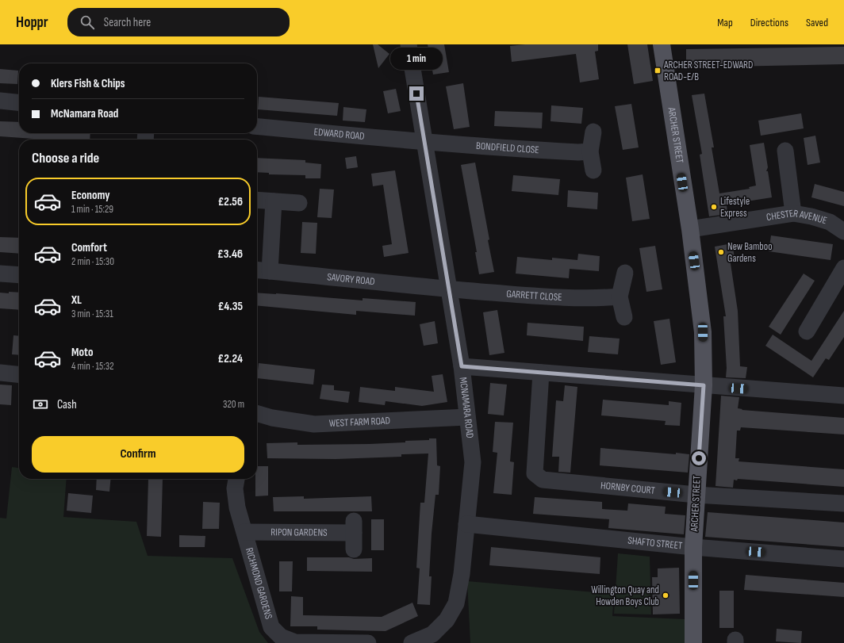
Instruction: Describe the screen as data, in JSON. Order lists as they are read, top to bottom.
{
  "streets": {
    "main road": ["ARCHER STREET"],
    "street": [
      "EDWARD ROAD",
      "BONDFIELD CLOSE",
      "CHESTER AVENUE",
      "SAVORY ROAD",
      "GARRETT CLOSE",
      "MCNAMARA ROAD",
      "WEST FARM ROAD",
      "HORNBY COURT",
      "RIPON GARDENS",
      "SHAFTO STREET",
      "RICHMOND GARDENS"
    ]
  },
  "crossings": [
    ["EDWARD ROAD", "BONDFIELD CLOSE"],
    ["EDWARD ROAD", "MCNAMARA ROAD"],
    ["ARCHER STREET", "CHESTER AVENUE"],
    ["ARCHER STREET", "HORNBY COURT"],
    ["ARCHER STREET", "SHAFTO STREET"],
    ["BONDFIELD CLOSE", "MCNAMARA ROAD"],
    ["SAVORY ROAD", "GARRETT CLOSE"],
    ["SAVORY ROAD", "MCNAMARA ROAD"],
    ["GARRETT CLOSE", "MCNAMARA ROAD"],
    ["MCNAMARA ROAD", "WEST FARM ROAD"],
    ["MCNAMARA ROAD", "SHAFTO STREET"],
    ["RIPON GARDENS", "RICHMOND GARDENS"]
  ],
  "places": {
    "transit": ["ARCHER STREET-EDWARD ROAD-E/B"],
    "other": ["Lifestyle Express", "New Bamboo Gardens", "Willington Quay and Howden Boys Club"]
  },
  "page": {
    "header": "Hoppr",
    "search": "Search here",
    "nav": ["Map", "Directions", "Saved"],
    "bubble": "1 min",
    "banner": ["Klers Fish & Chips", "McNamara Road"],
    "heading": "Choose a ride",
    "list": [
      {
        "name": "Economy",
        "note": "1 min · 15:29",
        "value": "£2.56"
      },
      {
        "name": "Comfort",
        "note": "2 min · 15:30",
        "value": "£3.46"
      },
      {
        "name": "XL",
        "note": "3 min · 15:31",
        "value": "£4.35"
      },
      {
        "name": "Moto",
        "note": "4 min · 15:32",
        "value": "£2.24"
      }
    ],
    "pay": ["Cash", "320 m"],
    "buttons": "Confirm"
  }
}
